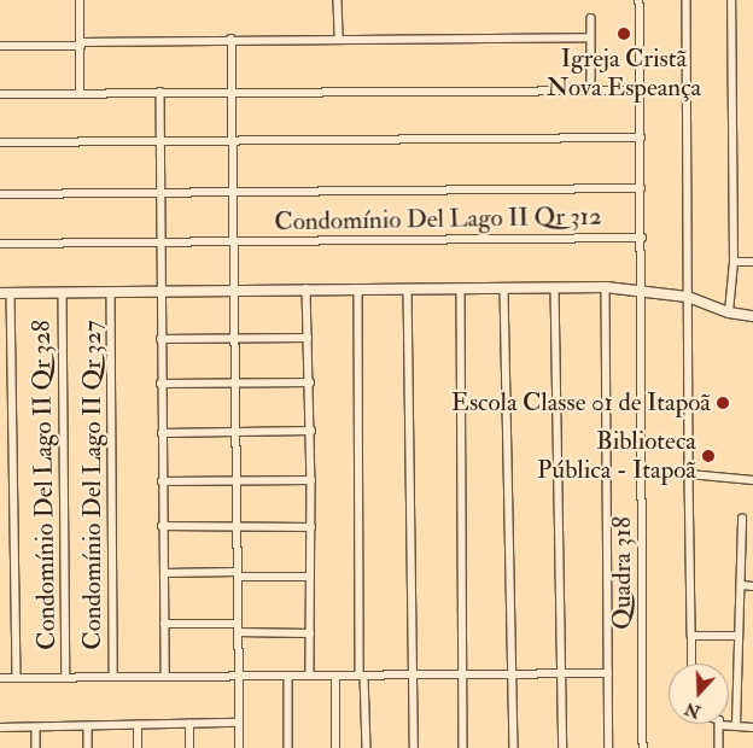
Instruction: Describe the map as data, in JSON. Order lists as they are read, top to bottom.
{
  "streets": {
    "street": [
      "Condomínio Del Lago II Qr 312",
      "Condomínio Del Lago II Qr 328",
      "Condomínio Del Lago II Qr 327",
      "Quadra 318"
    ]
  },
  "crossings": [
    ["Condomínio Del Lago II Qr 312", "Quadra 318"]
  ],
  "places": ["Igreja Cristã Nova Espeança", "Escola Classe 01 de Itapoã", "Biblioteca Pública - Itapoã"],
  "north": "bottom"
}
